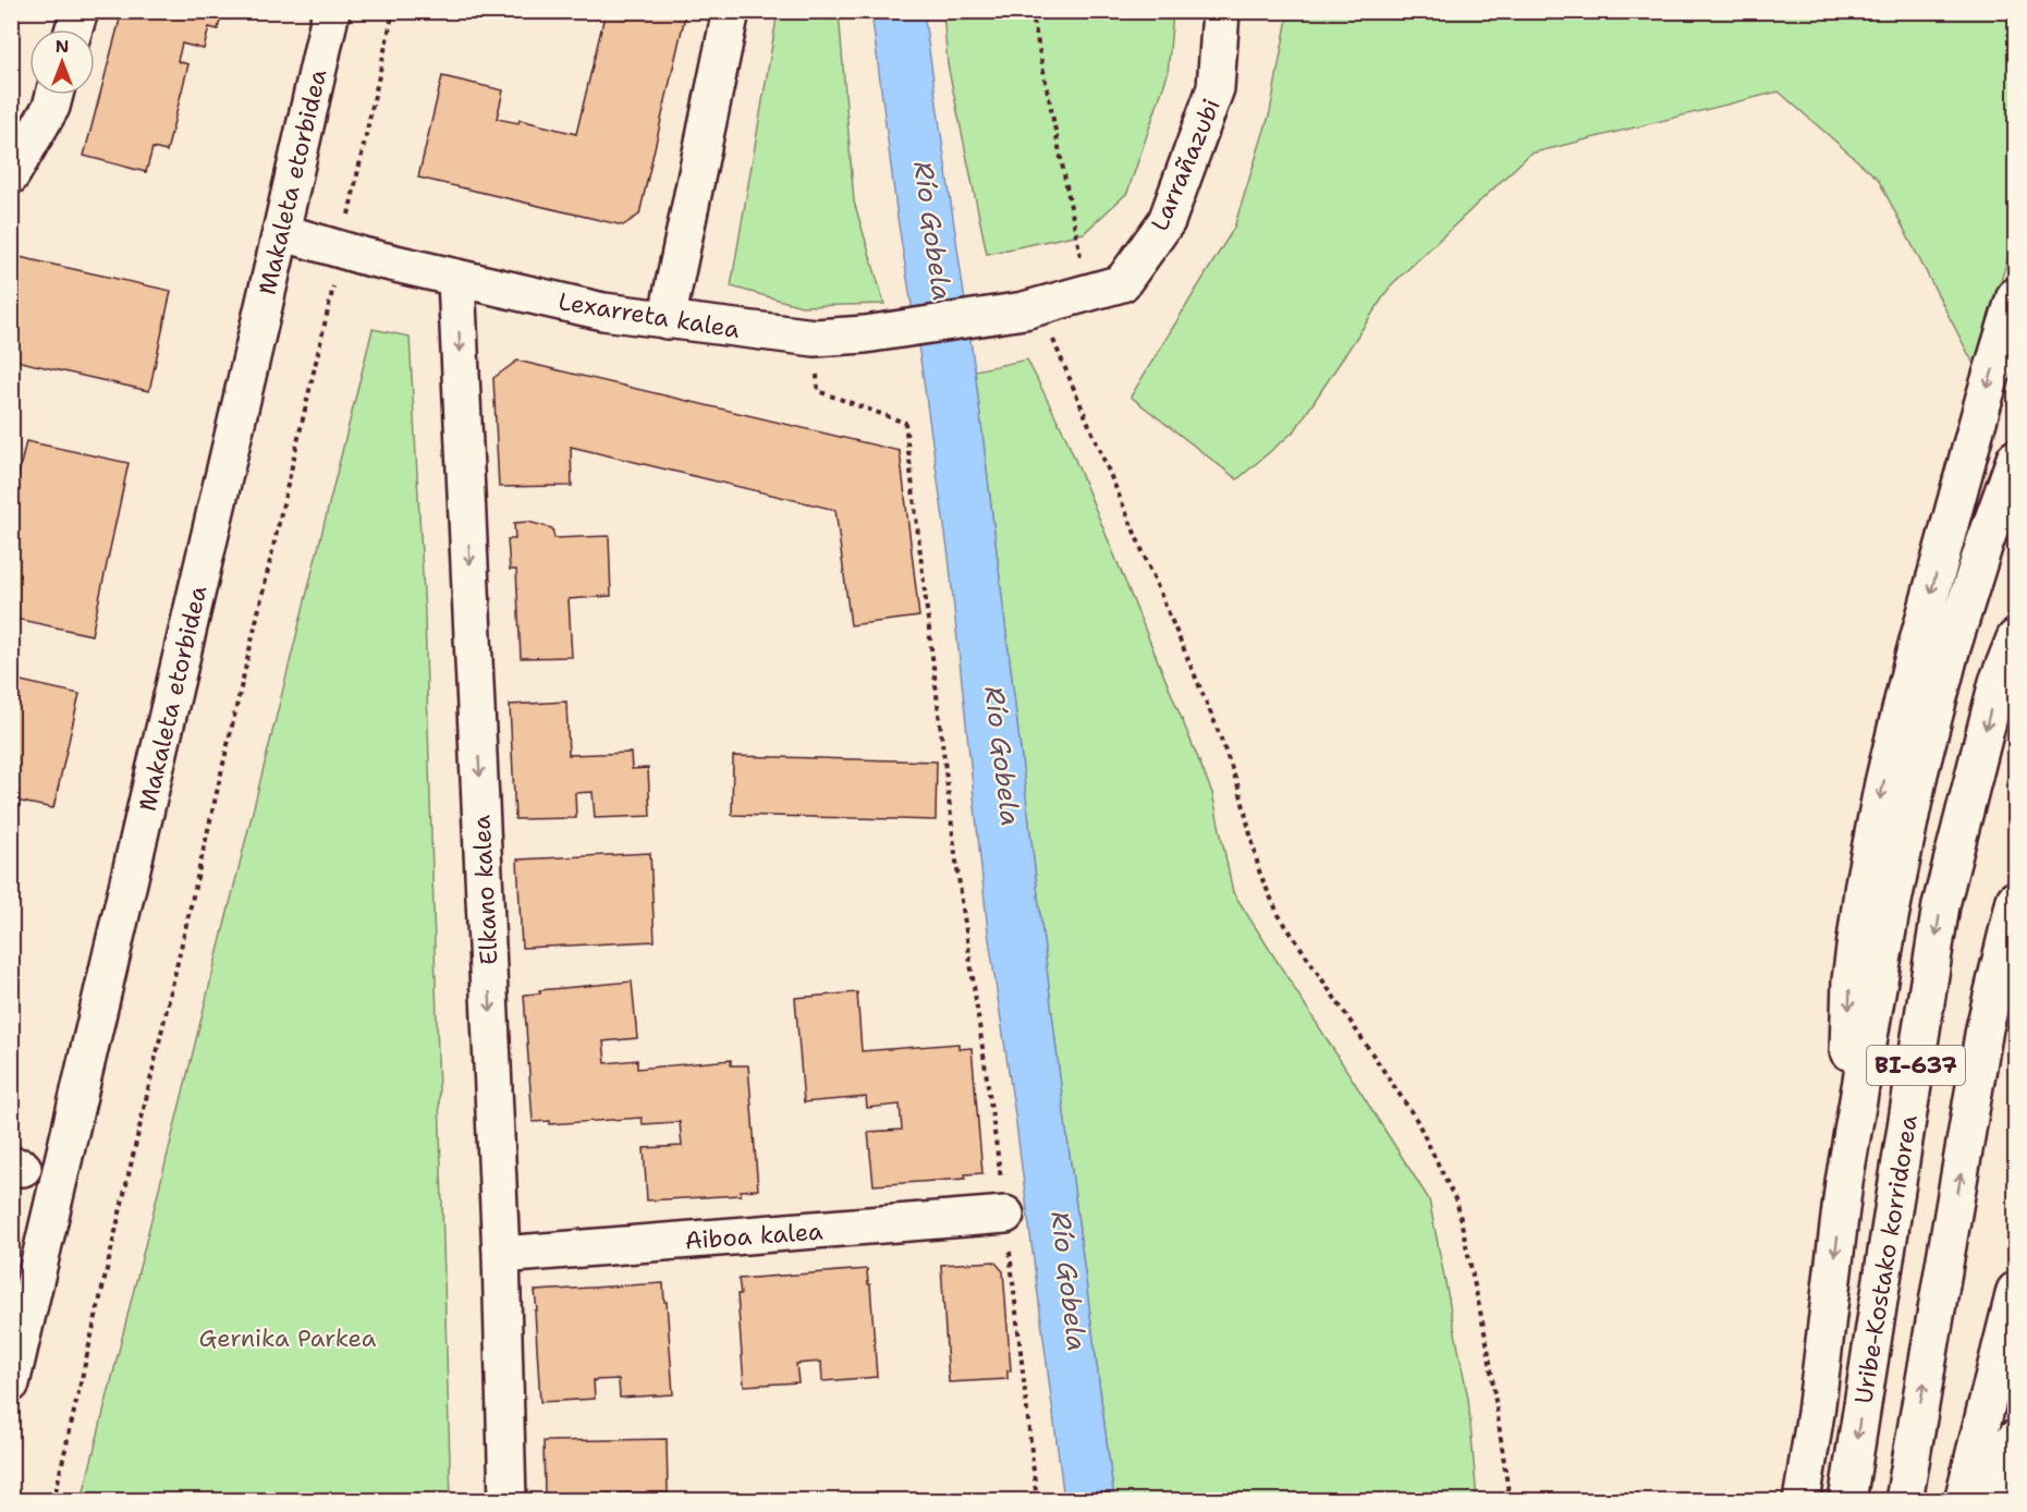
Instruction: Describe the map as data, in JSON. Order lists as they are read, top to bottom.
{
  "streets": {
    "main road": [
      "Larrañazubi",
      "Makaleta etorbidea",
      "Lexarreta kalea",
      "Elkano kalea",
      "BI-637",
      "Aiboa kalea",
      "Uribe-Kostako korridorea"
    ]
  },
  "crossings": [
    ["Larrañazubi", "Lexarreta kalea"],
    ["Makaleta etorbidea", "Lexarreta kalea"],
    ["Lexarreta kalea", "Elkano kalea"],
    ["Elkano kalea", "Aiboa kalea"]
  ],
  "one_way": ["Elkano kalea"],
  "water": ["Río Gobela"],
  "parks": ["Gernika Parkea"],
  "north": "top"
}
